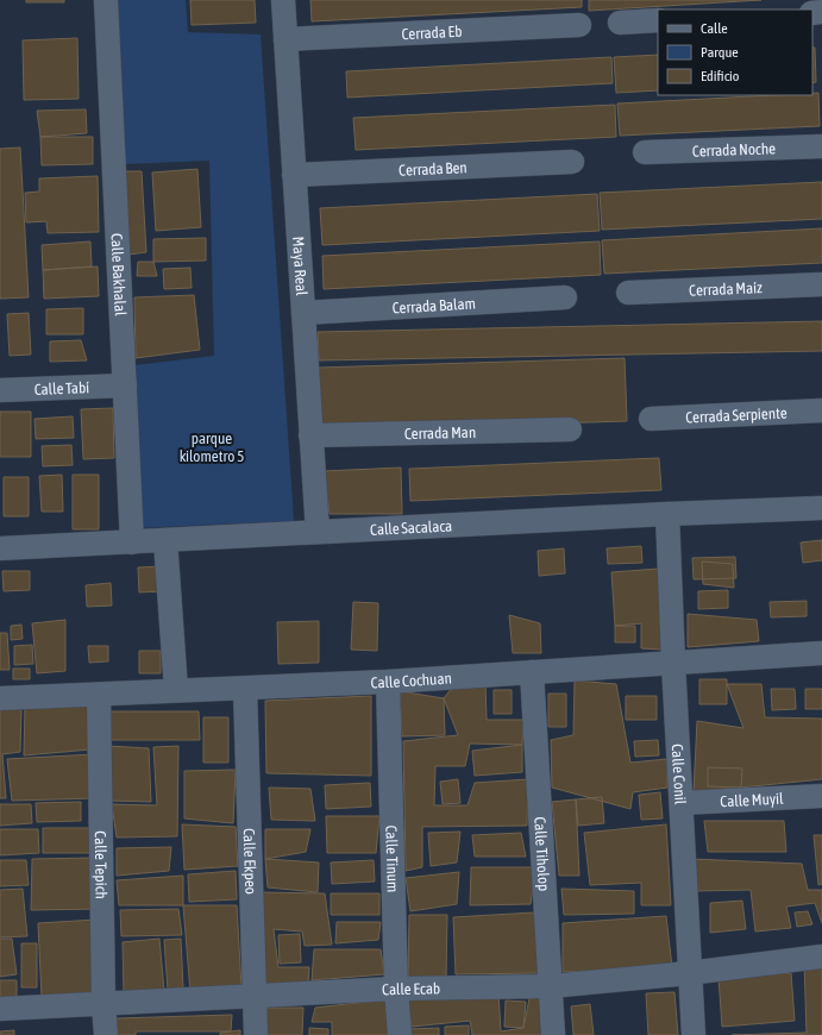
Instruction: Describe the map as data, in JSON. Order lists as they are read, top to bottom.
{
  "streets": {
    "street": [
      "Cerrada Eb",
      "Cerrada Noche",
      "Cerrada Ben",
      "Maya Real",
      "Calle Bakhalal",
      "Cerrada Maíz",
      "Cerrada Balam",
      "Calle Tabí",
      "Cerrada Serpiente",
      "Cerrada Man",
      "Calle Sacalaca",
      "Calle Cochuan",
      "Calle Conil",
      "Calle Muyil",
      "Calle Tiholop",
      "Calle Tinum",
      "Calle Ekpeo",
      "Calle Tepich",
      "Calle Ecab"
    ]
  },
  "crossings": [
    ["Cerrada Eb", "Maya Real"],
    ["Cerrada Ben", "Maya Real"],
    ["Maya Real", "Cerrada Balam"],
    ["Maya Real", "Cerrada Man"],
    ["Maya Real", "Calle Sacalaca"],
    ["Calle Bakhalal", "Calle Tabí"],
    ["Calle Bakhalal", "Calle Sacalaca"],
    ["Calle Sacalaca", "Calle Conil"],
    ["Calle Cochuan", "Calle Conil"],
    ["Calle Cochuan", "Calle Tiholop"],
    ["Calle Cochuan", "Calle Tinum"],
    ["Calle Cochuan", "Calle Ekpeo"],
    ["Calle Cochuan", "Calle Tepich"],
    ["Calle Conil", "Calle Muyil"],
    ["Calle Conil", "Calle Ecab"],
    ["Calle Tiholop", "Calle Ecab"],
    ["Calle Tinum", "Calle Ecab"],
    ["Calle Ekpeo", "Calle Ecab"],
    ["Calle Tepich", "Calle Ecab"]
  ],
  "parks": ["parque kilometro 5"],
  "legend": ["Calle", "Parque", "Edificio"]
}
